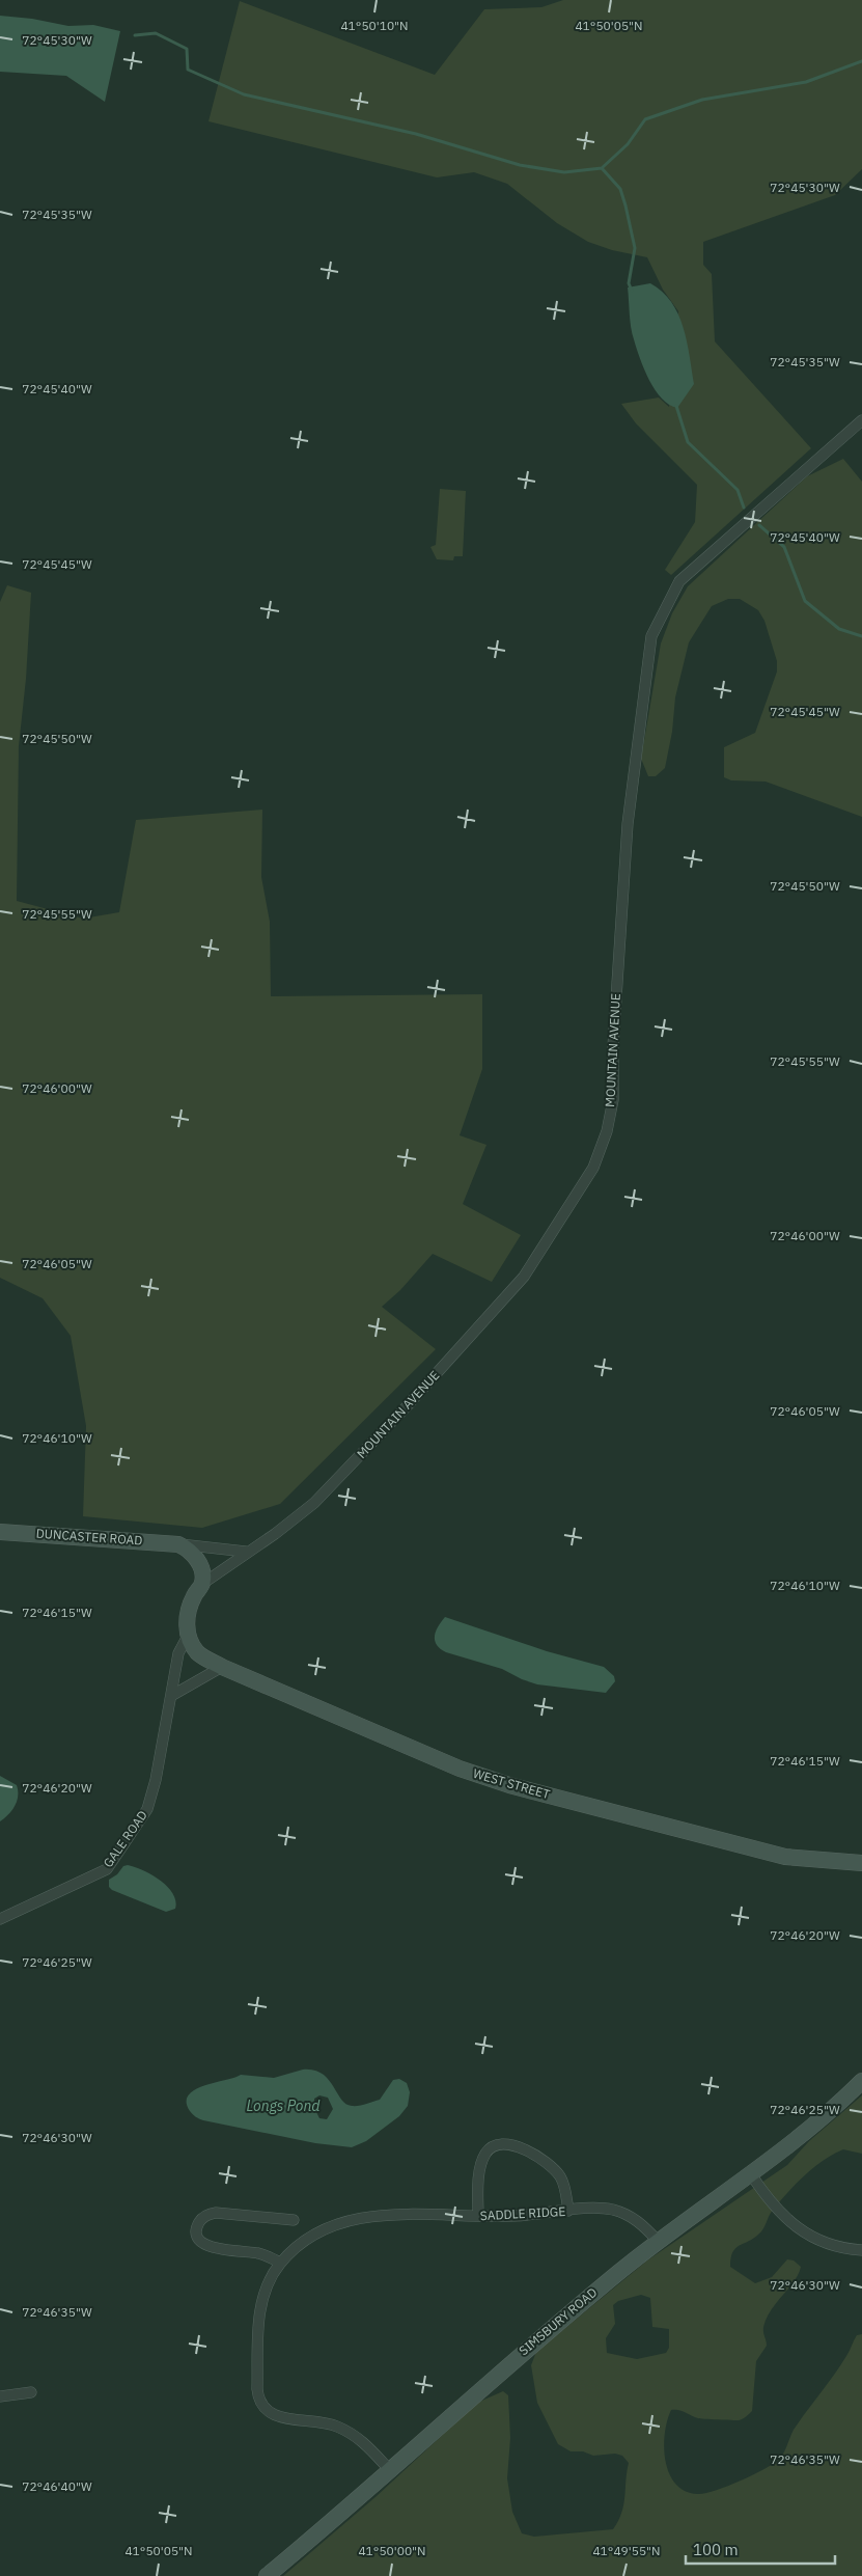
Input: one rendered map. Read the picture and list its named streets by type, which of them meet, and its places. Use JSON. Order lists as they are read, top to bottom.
{
  "streets": {
    "street": [
      "MOUNTAIN AVENUE",
      "DUNCASTER ROAD",
      "WEST STREET",
      "GALE ROAD",
      "SADDLE RIDGE",
      "SIMSBURY ROAD"
    ]
  },
  "crossings": [
    ["MOUNTAIN AVENUE", "DUNCASTER ROAD"],
    ["MOUNTAIN AVENUE", "WEST STREET"],
    ["MOUNTAIN AVENUE", "GALE ROAD"],
    ["WEST STREET", "GALE ROAD"],
    ["SADDLE RIDGE", "SIMSBURY ROAD"]
  ],
  "water": ["Longs Pond"],
  "scale_bar": "100 m",
  "coordinates": [
    "41°50'05\"N",
    "41°50'10\"N",
    "72°45'30\"W",
    "72°45'35\"W",
    "72°45'40\"W",
    "72°45'45\"W",
    "72°45'50\"W",
    "72°45'55\"W",
    "72°46'00\"W",
    "72°46'05\"W",
    "72°46'10\"W",
    "72°46'15\"W",
    "72°46'20\"W",
    "72°46'25\"W",
    "72°46'30\"W",
    "72°46'35\"W",
    "72°46'40\"W",
    "41°50'00\"N",
    "41°49'55\"N"
  ]
}
